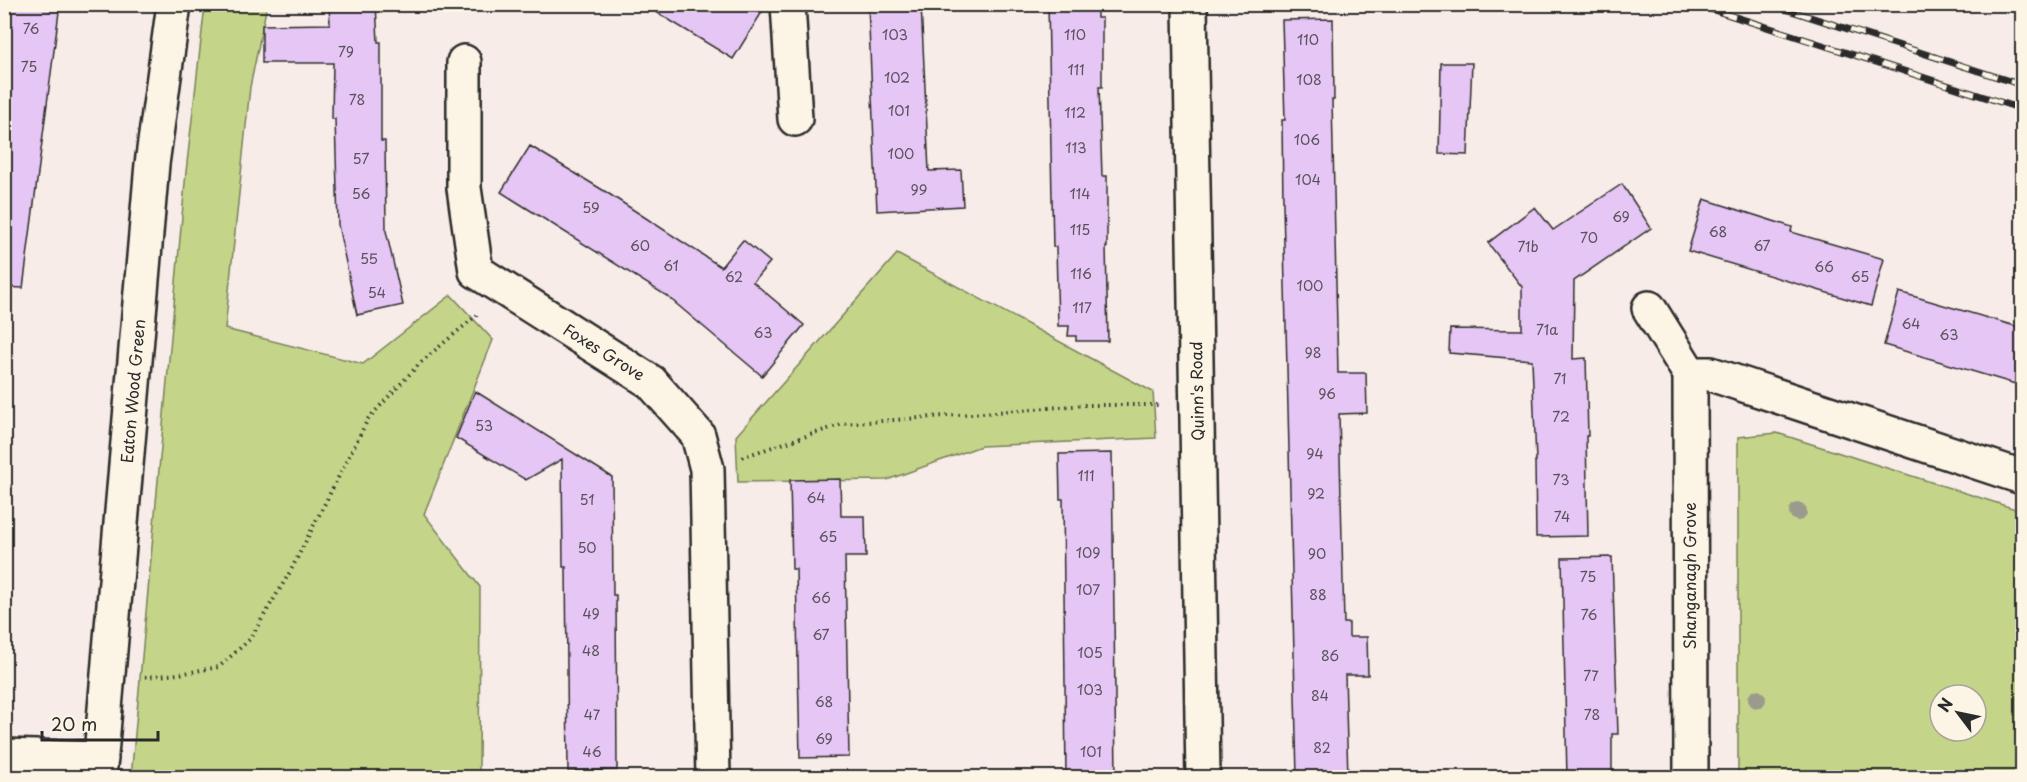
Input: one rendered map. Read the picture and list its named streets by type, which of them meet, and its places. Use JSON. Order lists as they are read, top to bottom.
{
  "streets": {
    "street": [
      "Foxes Grove",
      "Eaton Wood Green",
      "Quinn's Road",
      "Shanganagh Grove"
    ]
  },
  "house_numbers": [
    "76",
    "103",
    "110",
    "110",
    "79",
    "75",
    "111",
    "102",
    "108",
    "78",
    "101",
    "112",
    "106",
    "113",
    "100",
    "57",
    "104",
    "99",
    "56",
    "114",
    "59",
    "69",
    "115",
    "68",
    "70",
    "60",
    "67",
    "71b",
    "55",
    "61",
    "66",
    "116",
    "62",
    "65",
    "100",
    "54",
    "117",
    "64",
    "71a",
    "63",
    "63",
    "98",
    "71",
    "96",
    "72",
    "53",
    "94",
    "111",
    "73",
    "92",
    "64",
    "51",
    "74",
    "65",
    "50",
    "109",
    "90",
    "75",
    "107",
    "88",
    "66",
    "49",
    "76",
    "67",
    "48",
    "105",
    "86",
    "77",
    "103",
    "84",
    "68",
    "47",
    "78",
    "69",
    "82",
    "46",
    "101"
  ],
  "scale_bar": "20 m",
  "north": "top left"
}
